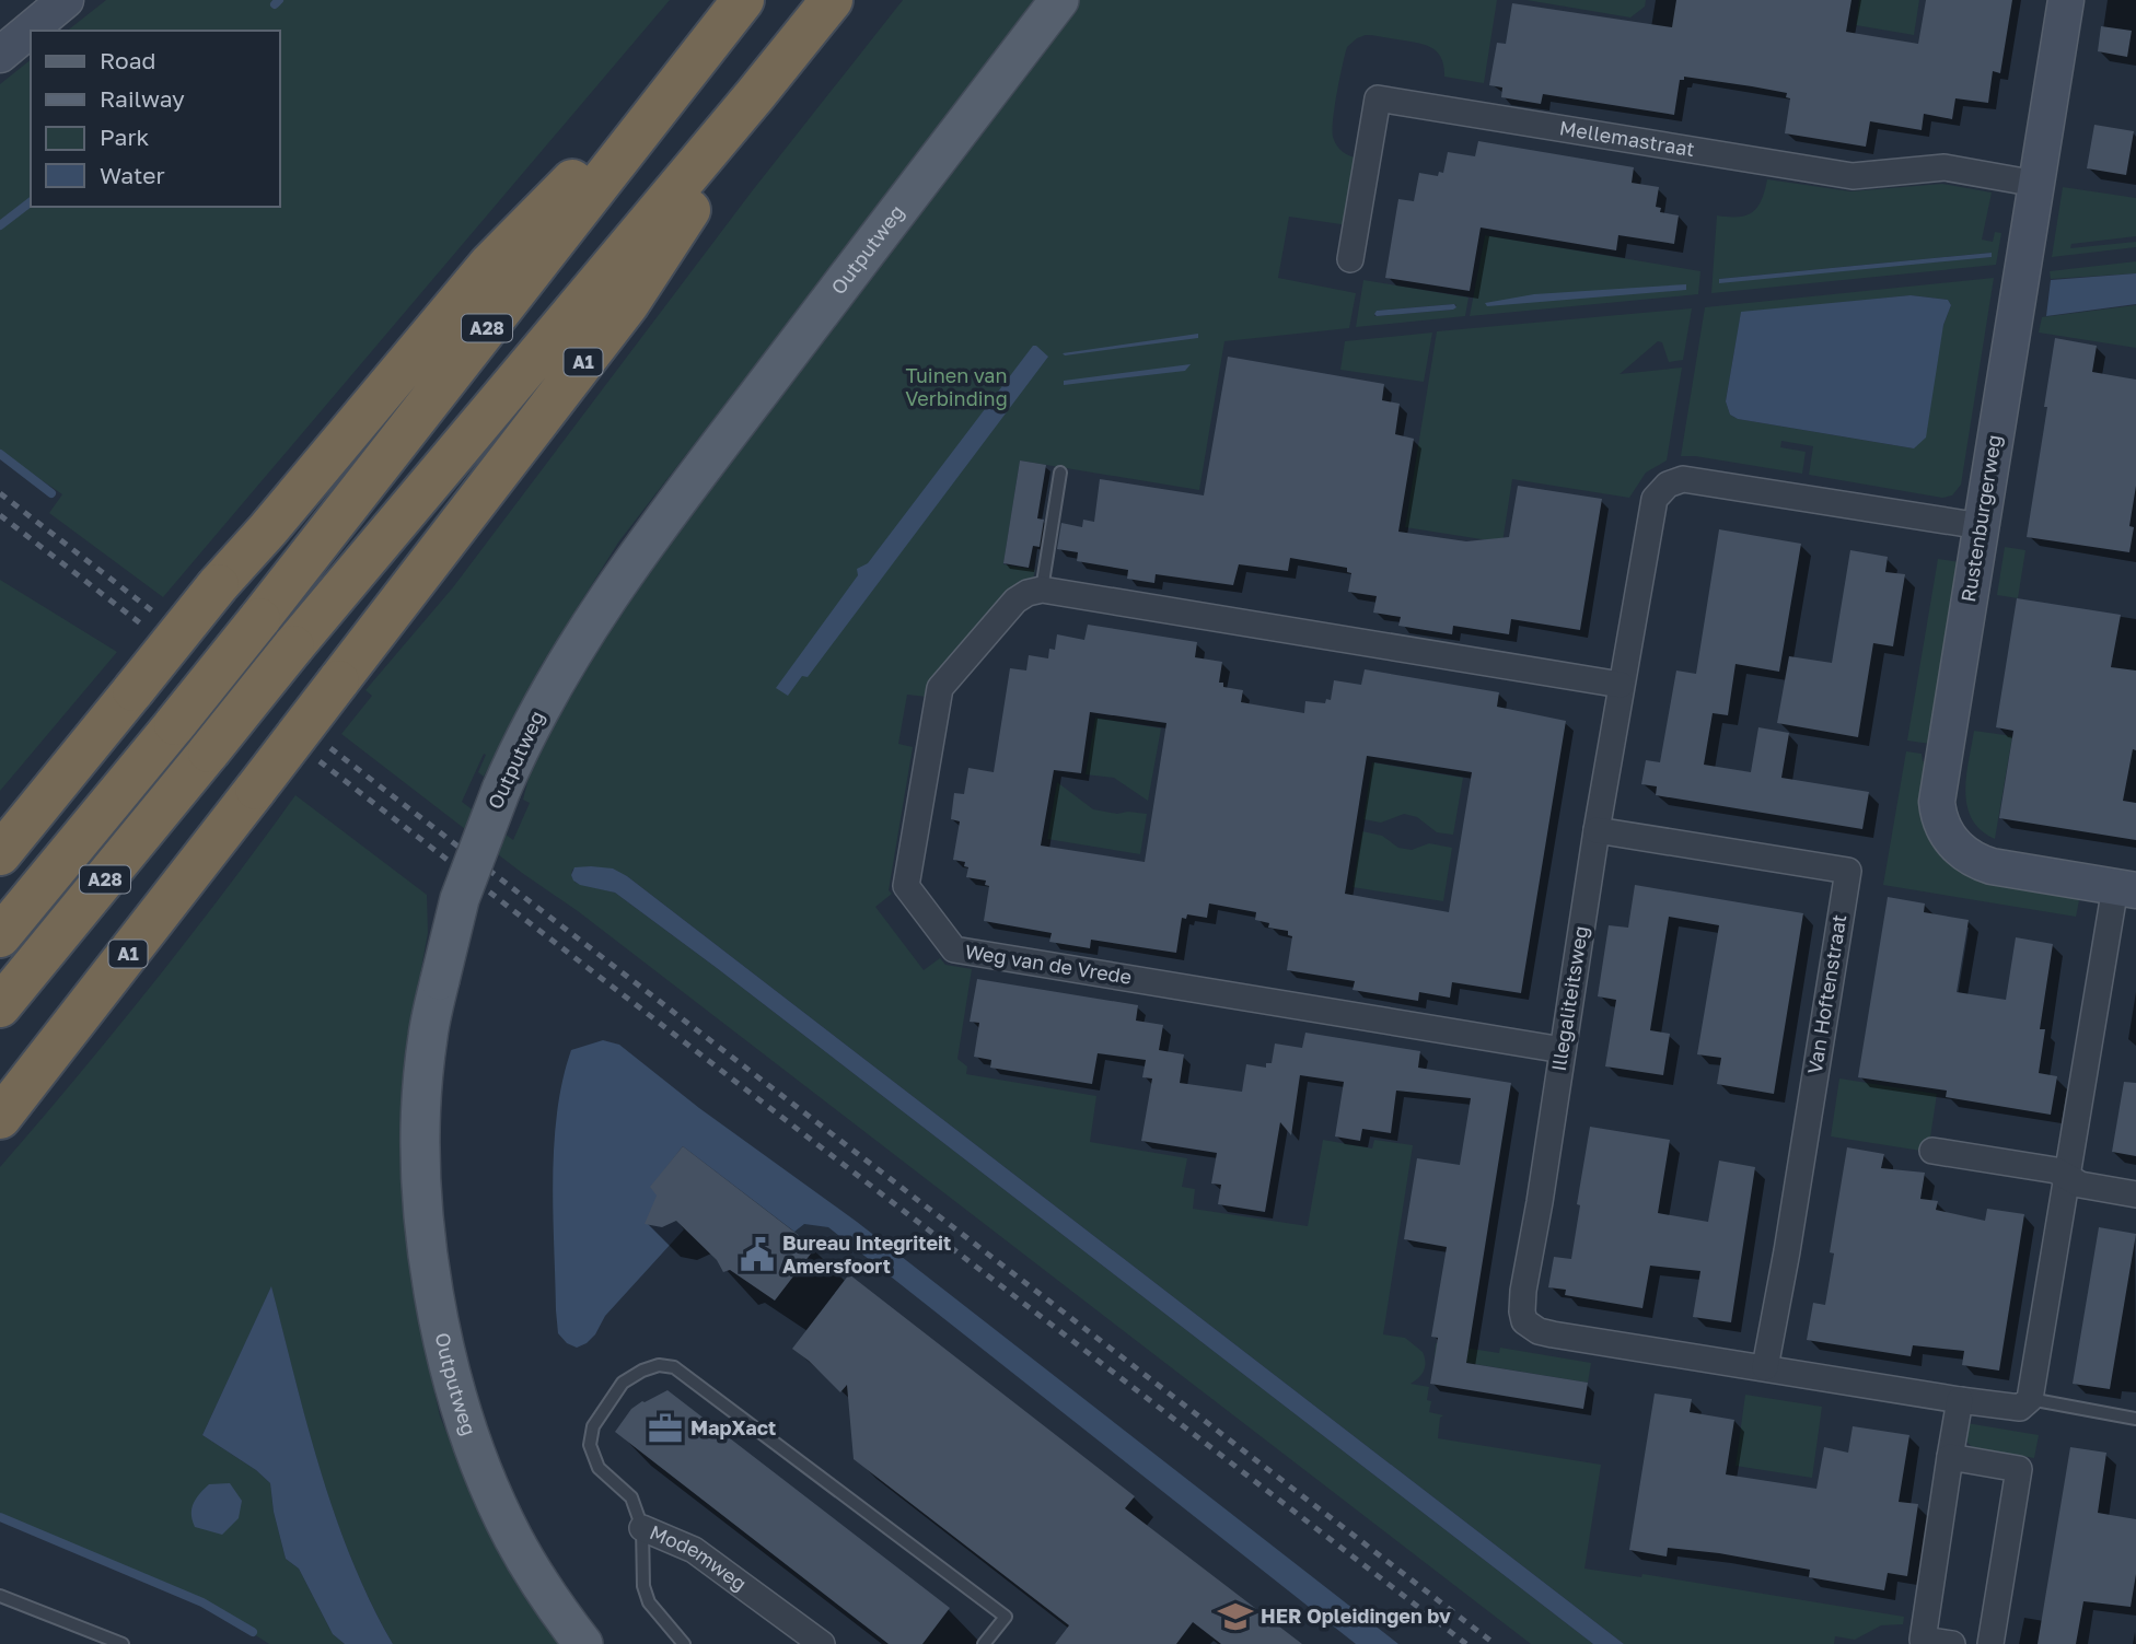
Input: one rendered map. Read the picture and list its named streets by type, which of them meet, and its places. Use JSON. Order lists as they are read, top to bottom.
{
  "streets": {
    "highway": ["A28", "A1"],
    "main road": ["Outputweg"],
    "street": [
      "Mellemastraat",
      "Rustenburgerweg",
      "Weg van de Vrede",
      "Van Hoftenstraat",
      "Illegaliteitsweg",
      "Modemweg"
    ]
  },
  "crossings": [
    ["Mellemastraat", "Rustenburgerweg"],
    ["A28", "A1"],
    ["Rustenburgerweg", "Illegaliteitsweg"],
    ["Weg van de Vrede", "Illegaliteitsweg"],
    ["Van Hoftenstraat", "Illegaliteitsweg"]
  ],
  "parks": ["Tuinen van Verbinding"],
  "places": {
    "public building": ["Bureau Integriteit Amersfoort"],
    "office": ["MapXact"],
    "school or university": ["HER Opleidingen bv"]
  },
  "legend": [
    "Road",
    "Railway",
    "Park",
    "Water"
  ]
}
